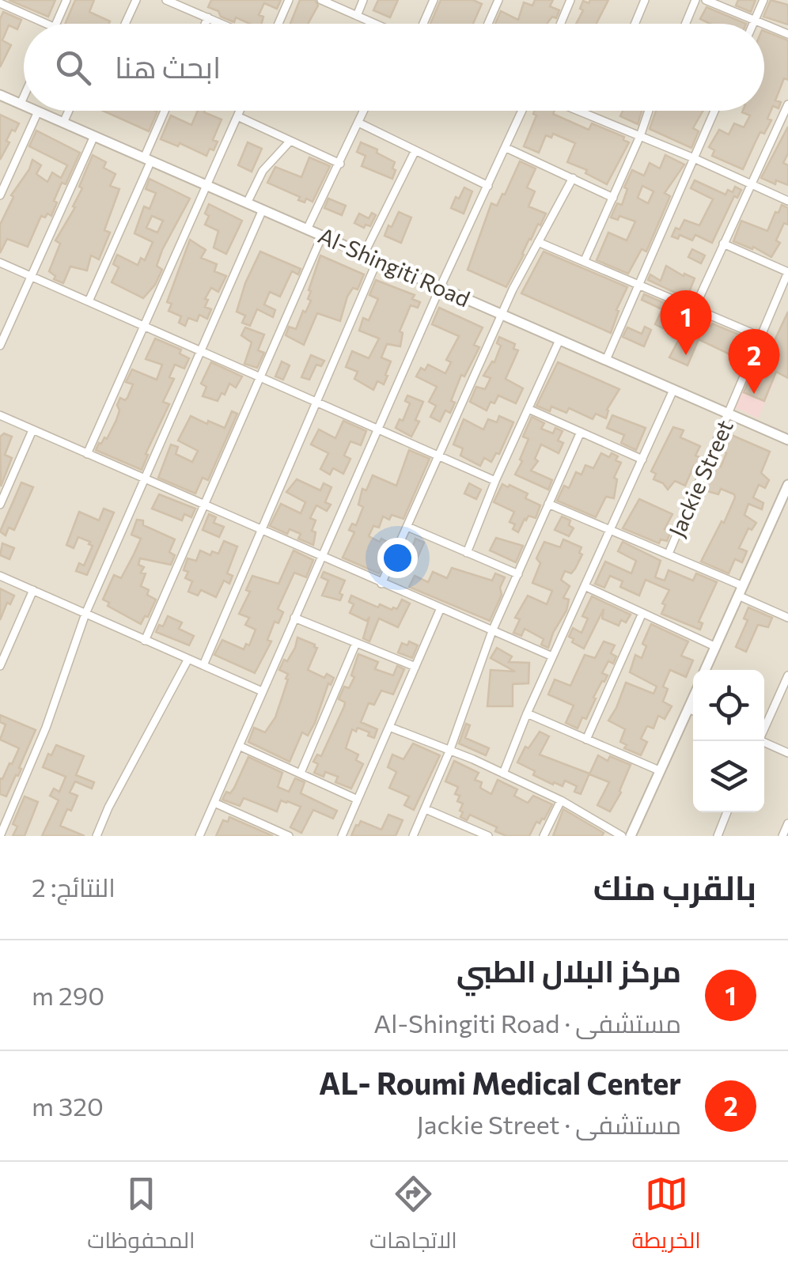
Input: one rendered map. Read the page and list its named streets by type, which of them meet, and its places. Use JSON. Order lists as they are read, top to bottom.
{
  "streets": {
    "street": ["Al-Shingiti Road", "Jackie Street"]
  },
  "crossings": [
    ["Al-Shingiti Road", "Jackie Street"]
  ],
  "page": {
    "search": "ابحث هنا",
    "pins": ["1", "2"],
    "heading": ["بالقرب منك", "النتائج: 2"],
    "list": [
      {
        "mark": "1",
        "name": "مركز البلال الطبي",
        "note": "مستشفى · Al-Shingiti Road",
        "value": "290 m"
      },
      {
        "mark": "2",
        "name": "AL- Roumi Medical Center",
        "note": "مستشفى · Jackie Street",
        "value": "320 m"
      }
    ],
    "nav": ["الخريطة", "الاتجاهات", "المحفوظات"]
  }
}
